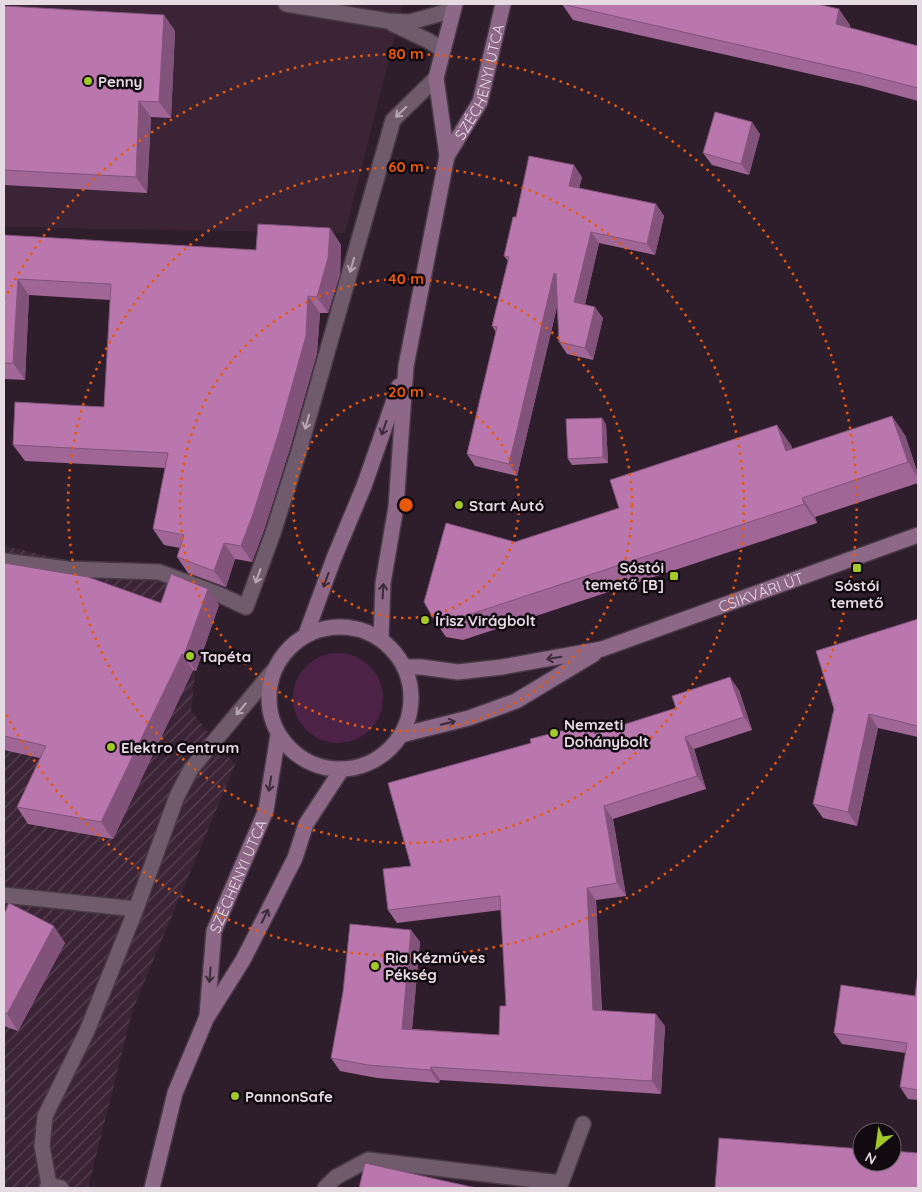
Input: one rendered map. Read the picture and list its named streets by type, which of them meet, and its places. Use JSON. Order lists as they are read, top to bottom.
{
  "streets": {
    "main road": ["SZÉCHENYI UTCA", "CSIKVÁRI ÚT"]
  },
  "crossings": [
    ["SZÉCHENYI UTCA", "CSIKVÁRI ÚT"]
  ],
  "places": {
    "other": [
      "Penny",
      "Start Autó",
      "Írisz Virágbolt",
      "Tapéta",
      "Nemzeti Dohánybolt",
      "Elektro Centrum",
      "Ria Kézműves Pékség",
      "PannonSafe"
    ],
    "transit": ["Sóstói temető", "Sóstói temető [B]"]
  },
  "north": "bottom left",
  "rings": [
    "80 m",
    "60 m",
    "40 m",
    "20 m"
  ]
}
